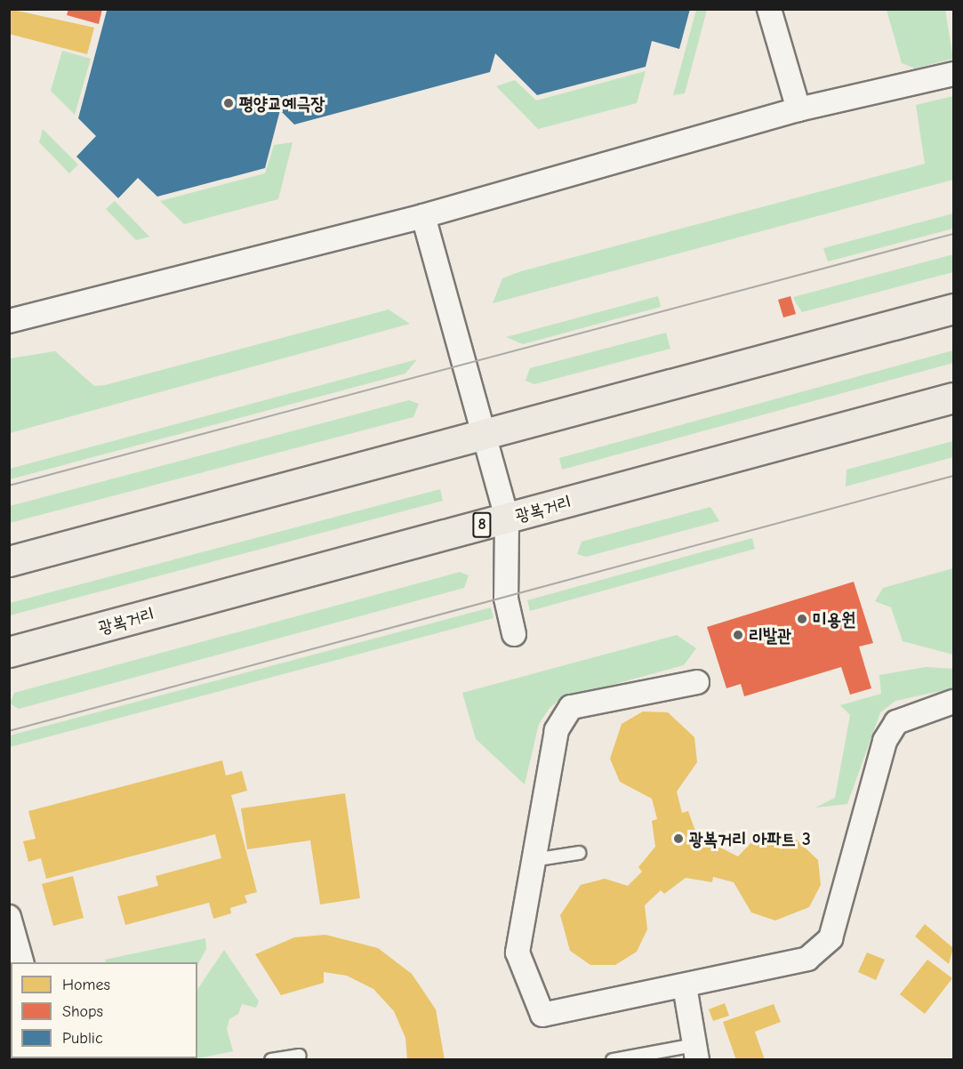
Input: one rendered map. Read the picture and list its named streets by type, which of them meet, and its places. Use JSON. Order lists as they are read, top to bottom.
{
  "streets": {
    "highway": ["광복거리", "8"]
  },
  "places": [
    "평양교예극장",
    "미용원",
    "리발관",
    "광복거리 아파트 3"
  ],
  "legend": ["Homes", "Shops", "Public"]
}
